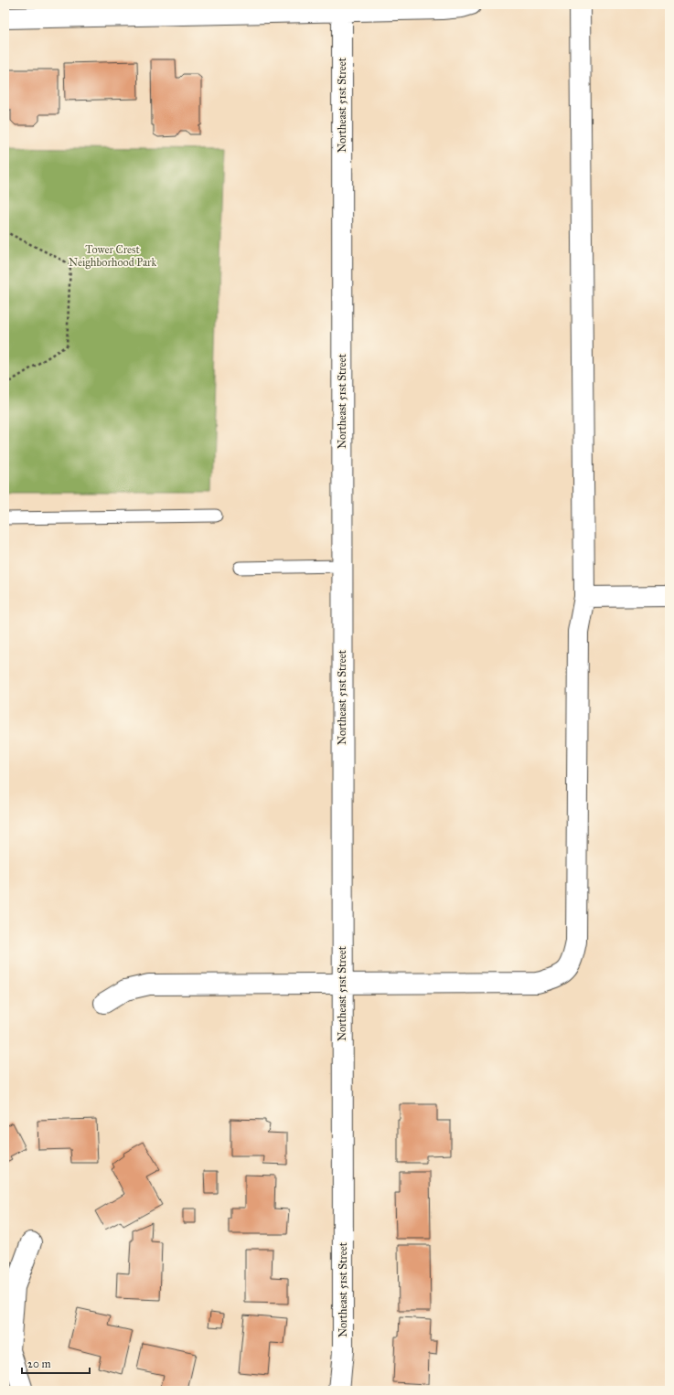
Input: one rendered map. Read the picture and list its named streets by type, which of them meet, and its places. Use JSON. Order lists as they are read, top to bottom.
{
  "streets": {
    "street": ["Northeast 51st Street"]
  },
  "parks": ["Tower Crest Neighborhood Park"],
  "scale_bar": "20 m"
}
